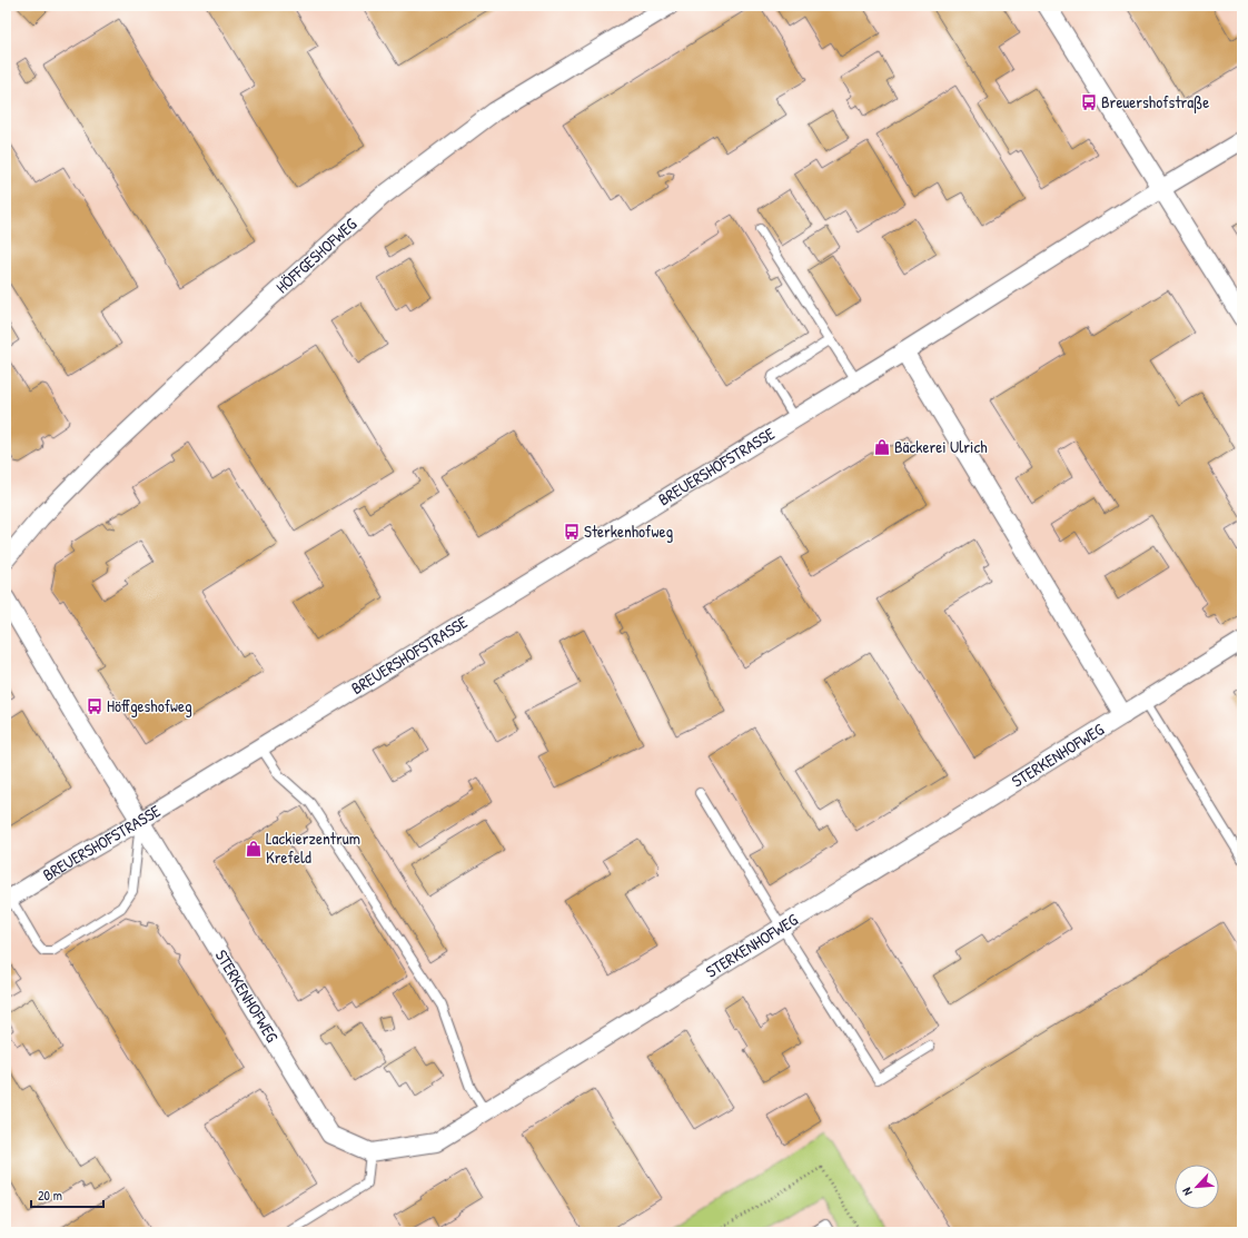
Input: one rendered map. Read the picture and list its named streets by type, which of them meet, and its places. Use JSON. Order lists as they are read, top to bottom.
{
  "streets": {
    "street": ["HÖFFGESHOFWEG", "BREUERSHOFSTRASSE", "STERKENHOFWEG"]
  },
  "crossings": [
    ["BREUERSHOFSTRASSE", "STERKENHOFWEG"]
  ],
  "places": {
    "bus stop": ["Breuershofstraße", "Sterkenhofweg", "Höffgeshofweg"],
    "shop": ["Bäckerei Ulrich", "Lackierzentrum Krefeld"]
  },
  "scale_bar": "20 m",
  "north": "bottom left"
}
